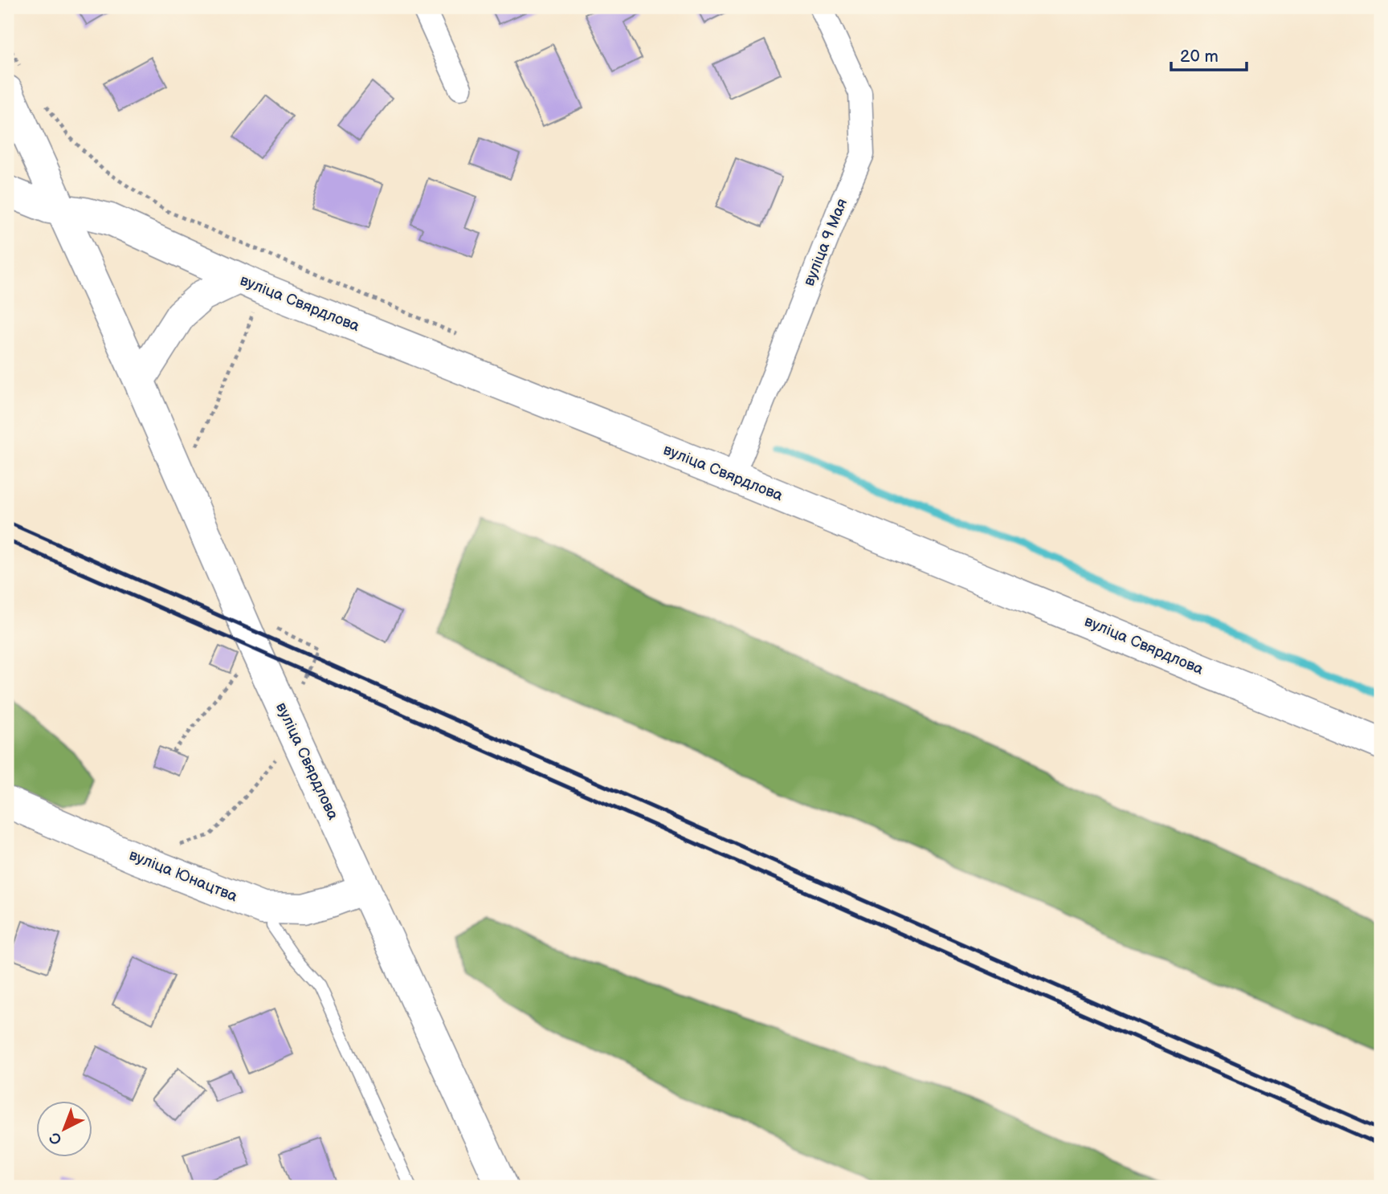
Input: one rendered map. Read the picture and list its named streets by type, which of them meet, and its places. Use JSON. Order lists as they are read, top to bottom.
{
  "streets": {
    "street": ["вуліца 9 Мая", "вуліца Свярдлова", "вуліца Юнацтва"]
  },
  "crossings": [
    ["вуліца 9 Мая", "вуліца Свярдлова"],
    ["вуліца Свярдлова", "вуліца Юнацтва"]
  ],
  "scale_bar": "20 m",
  "north": "bottom left"
}
